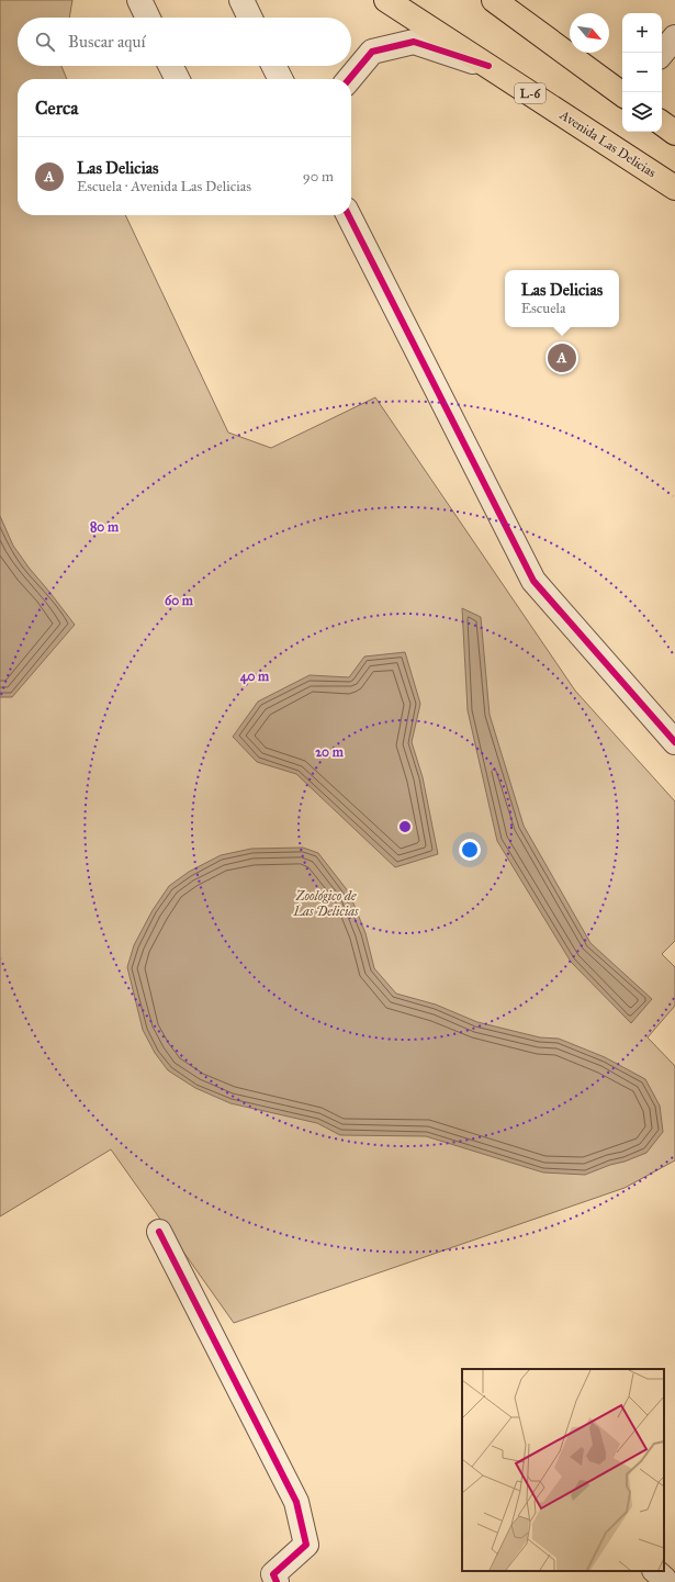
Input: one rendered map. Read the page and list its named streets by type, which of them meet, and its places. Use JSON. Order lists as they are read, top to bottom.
{
  "streets": {
    "main road": ["L-6", "Avenida Las Delicias"]
  },
  "parks": ["Zoológico de Las Delicias"],
  "north": "bottom right",
  "page": {
    "map_buttons": ["+", "−"],
    "search": "Buscar aquí",
    "heading": "Cerca",
    "list": [
      {
        "mark": "A",
        "name": "Las Delicias",
        "note": "Escuela · Avenida Las Delicias",
        "value": "90 m"
      }
    ],
    "popup": ["Las Delicias", "Escuela"],
    "pins": "A"
  },
  "rings": [
    "80 m",
    "60 m",
    "40 m",
    "20 m"
  ]
}
